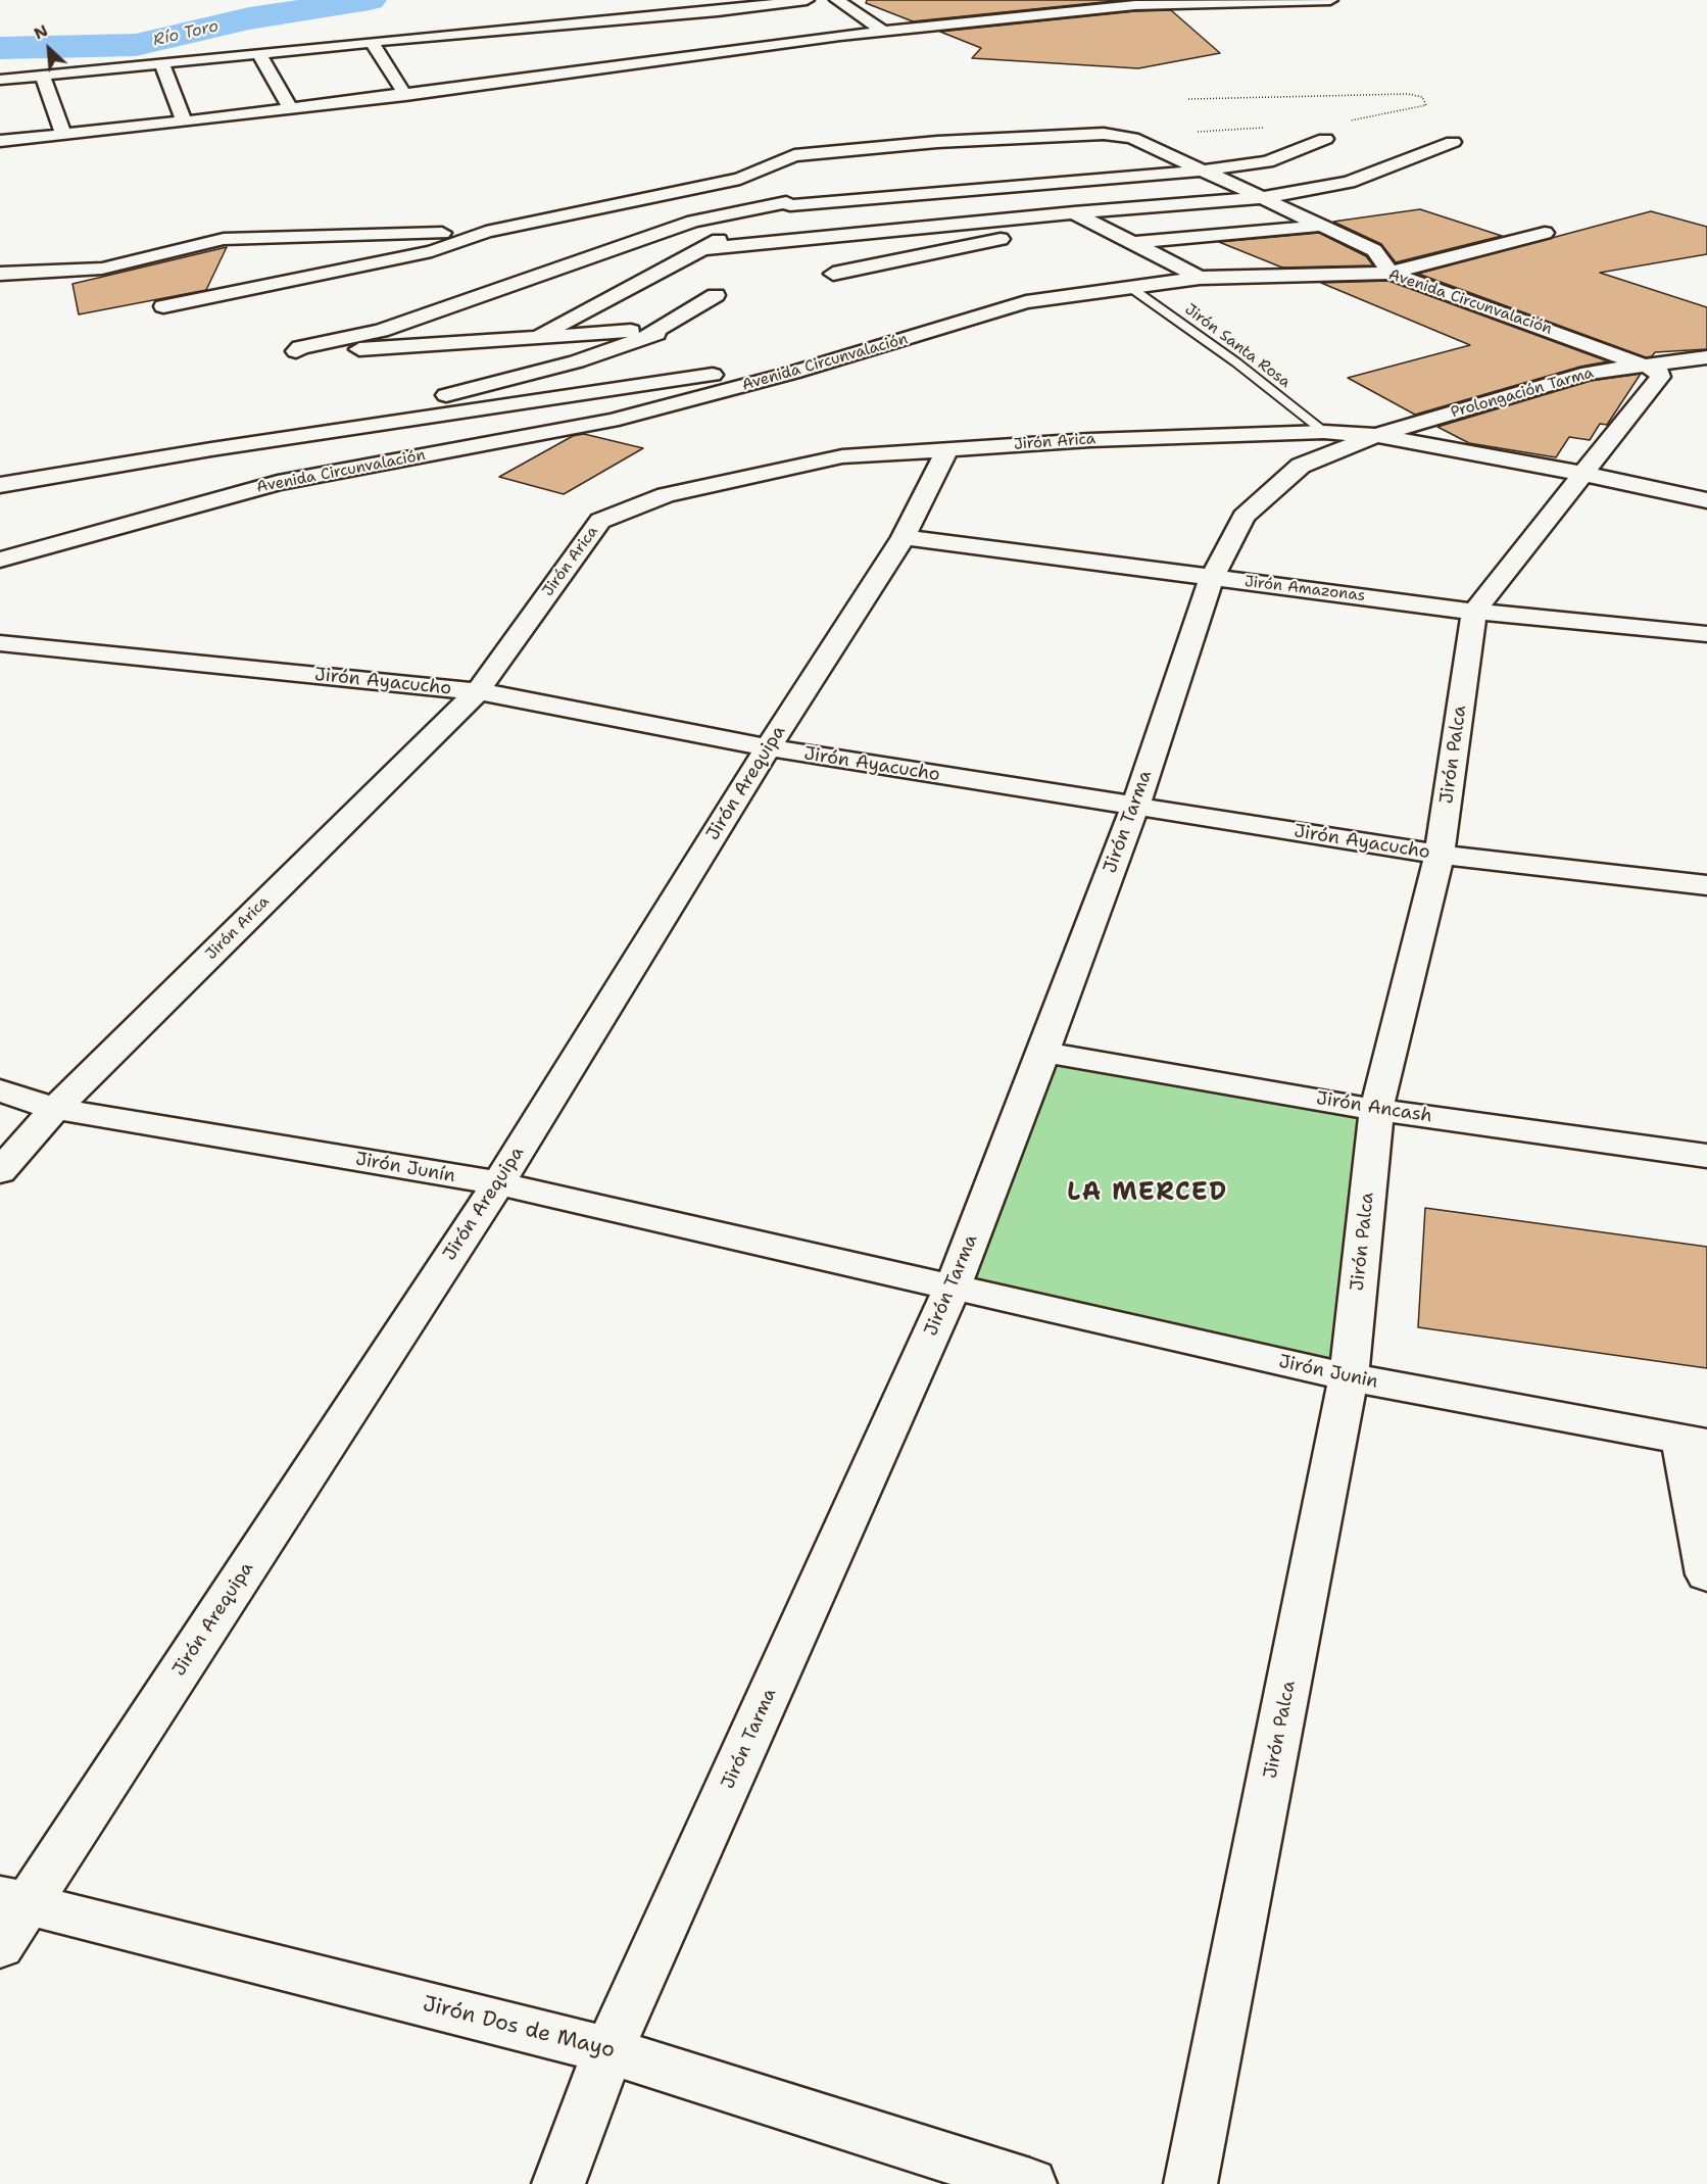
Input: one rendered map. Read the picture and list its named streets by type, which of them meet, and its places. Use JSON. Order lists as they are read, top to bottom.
{
  "streets": {
    "street": [
      "Avenida Circunvalación",
      "Prolongación Tarma",
      "Jirón Arica",
      "Jirón Amazonas",
      "Jirón Ayacucho",
      "Jirón Palca",
      "Jirón Arequipa",
      "Jirón Tarma",
      "Jirón Ancash",
      "Jirón Junín",
      "Jirón Junin",
      "Jirón Dos de Mayo"
    ],
    "lane": ["Jirón Santa Rosa"]
  },
  "crossings": [
    ["Avenida Circunvalación", "Jirón Santa Rosa"],
    ["Avenida Circunvalación", "Prolongación Tarma"],
    ["Jirón Santa Rosa", "Jirón Arica"],
    ["Prolongación Tarma", "Jirón Arica"],
    ["Prolongación Tarma", "Jirón Tarma"],
    ["Jirón Arica", "Jirón Ayacucho"],
    ["Jirón Arica", "Jirón Arequipa"],
    ["Jirón Arica", "Jirón Tarma"],
    ["Jirón Arica", "Jirón Junín"],
    ["Jirón Amazonas", "Jirón Palca"],
    ["Jirón Amazonas", "Jirón Arequipa"],
    ["Jirón Amazonas", "Jirón Tarma"],
    ["Jirón Ayacucho", "Jirón Palca"],
    ["Jirón Ayacucho", "Jirón Arequipa"],
    ["Jirón Ayacucho", "Jirón Tarma"],
    ["Jirón Palca", "Jirón Ancash"],
    ["Jirón Palca", "Jirón Junin"],
    ["Jirón Arequipa", "Jirón Junín"],
    ["Jirón Arequipa", "Jirón Dos de Mayo"],
    ["Jirón Tarma", "Jirón Ancash"],
    ["Jirón Tarma", "Jirón Junín"],
    ["Jirón Tarma", "Jirón Junin"],
    ["Jirón Tarma", "Jirón Dos de Mayo"],
    ["Jirón Junín", "Jirón Junin"]
  ],
  "districts": ["LA MERCED"],
  "water": ["Río Toro"],
  "north": "top left"
}
